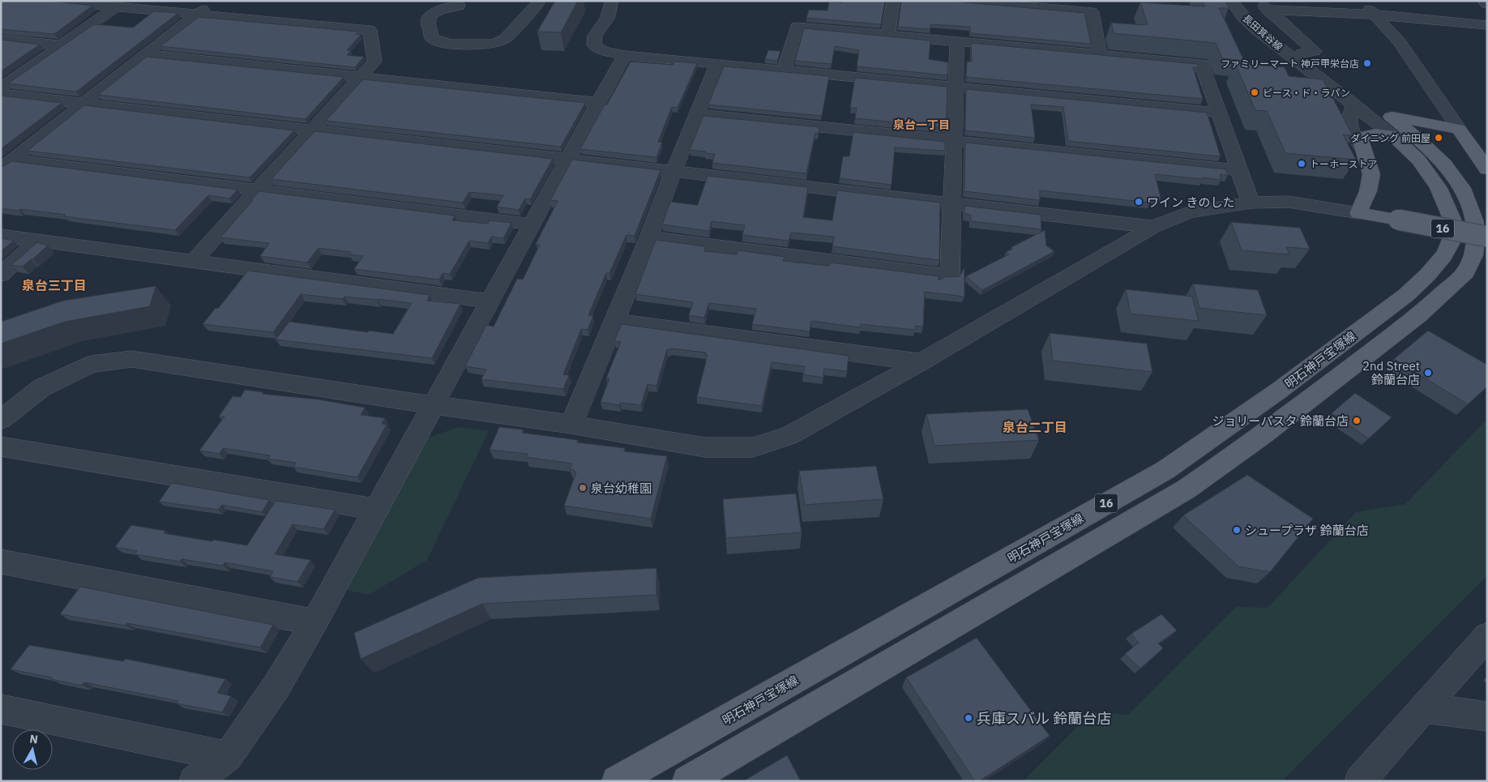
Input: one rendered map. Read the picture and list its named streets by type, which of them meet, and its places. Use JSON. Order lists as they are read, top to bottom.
{
  "streets": {
    "main road": ["16", "明石神戸宝塚線"],
    "street": ["長田箕谷線"]
  },
  "crossings": [
    ["長田箕谷線", "明石神戸宝塚線"]
  ],
  "districts": ["泉台一丁目", "泉台三丁目", "泉台二丁目"],
  "places": [
    "ファミリーマート 神戸甲栄台店",
    "ピース・ド・ラパン",
    "ダイニング 前田屋",
    "トーホーストア",
    "ワイン きのした",
    "2nd Street 鈴蘭台店",
    "ジョリーパスタ 鈴蘭台店",
    "泉台幼稚園",
    "シュープラザ 鈴蘭台店",
    "兵庫スバル 鈴蘭台店"
  ],
  "north": "top"
}
